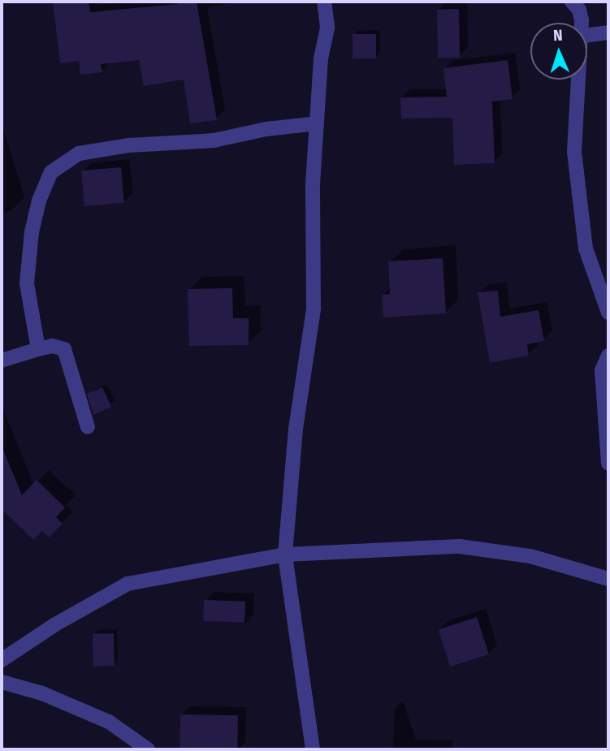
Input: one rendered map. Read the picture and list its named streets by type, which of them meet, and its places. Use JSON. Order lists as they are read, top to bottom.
{
  "north": "top"
}
